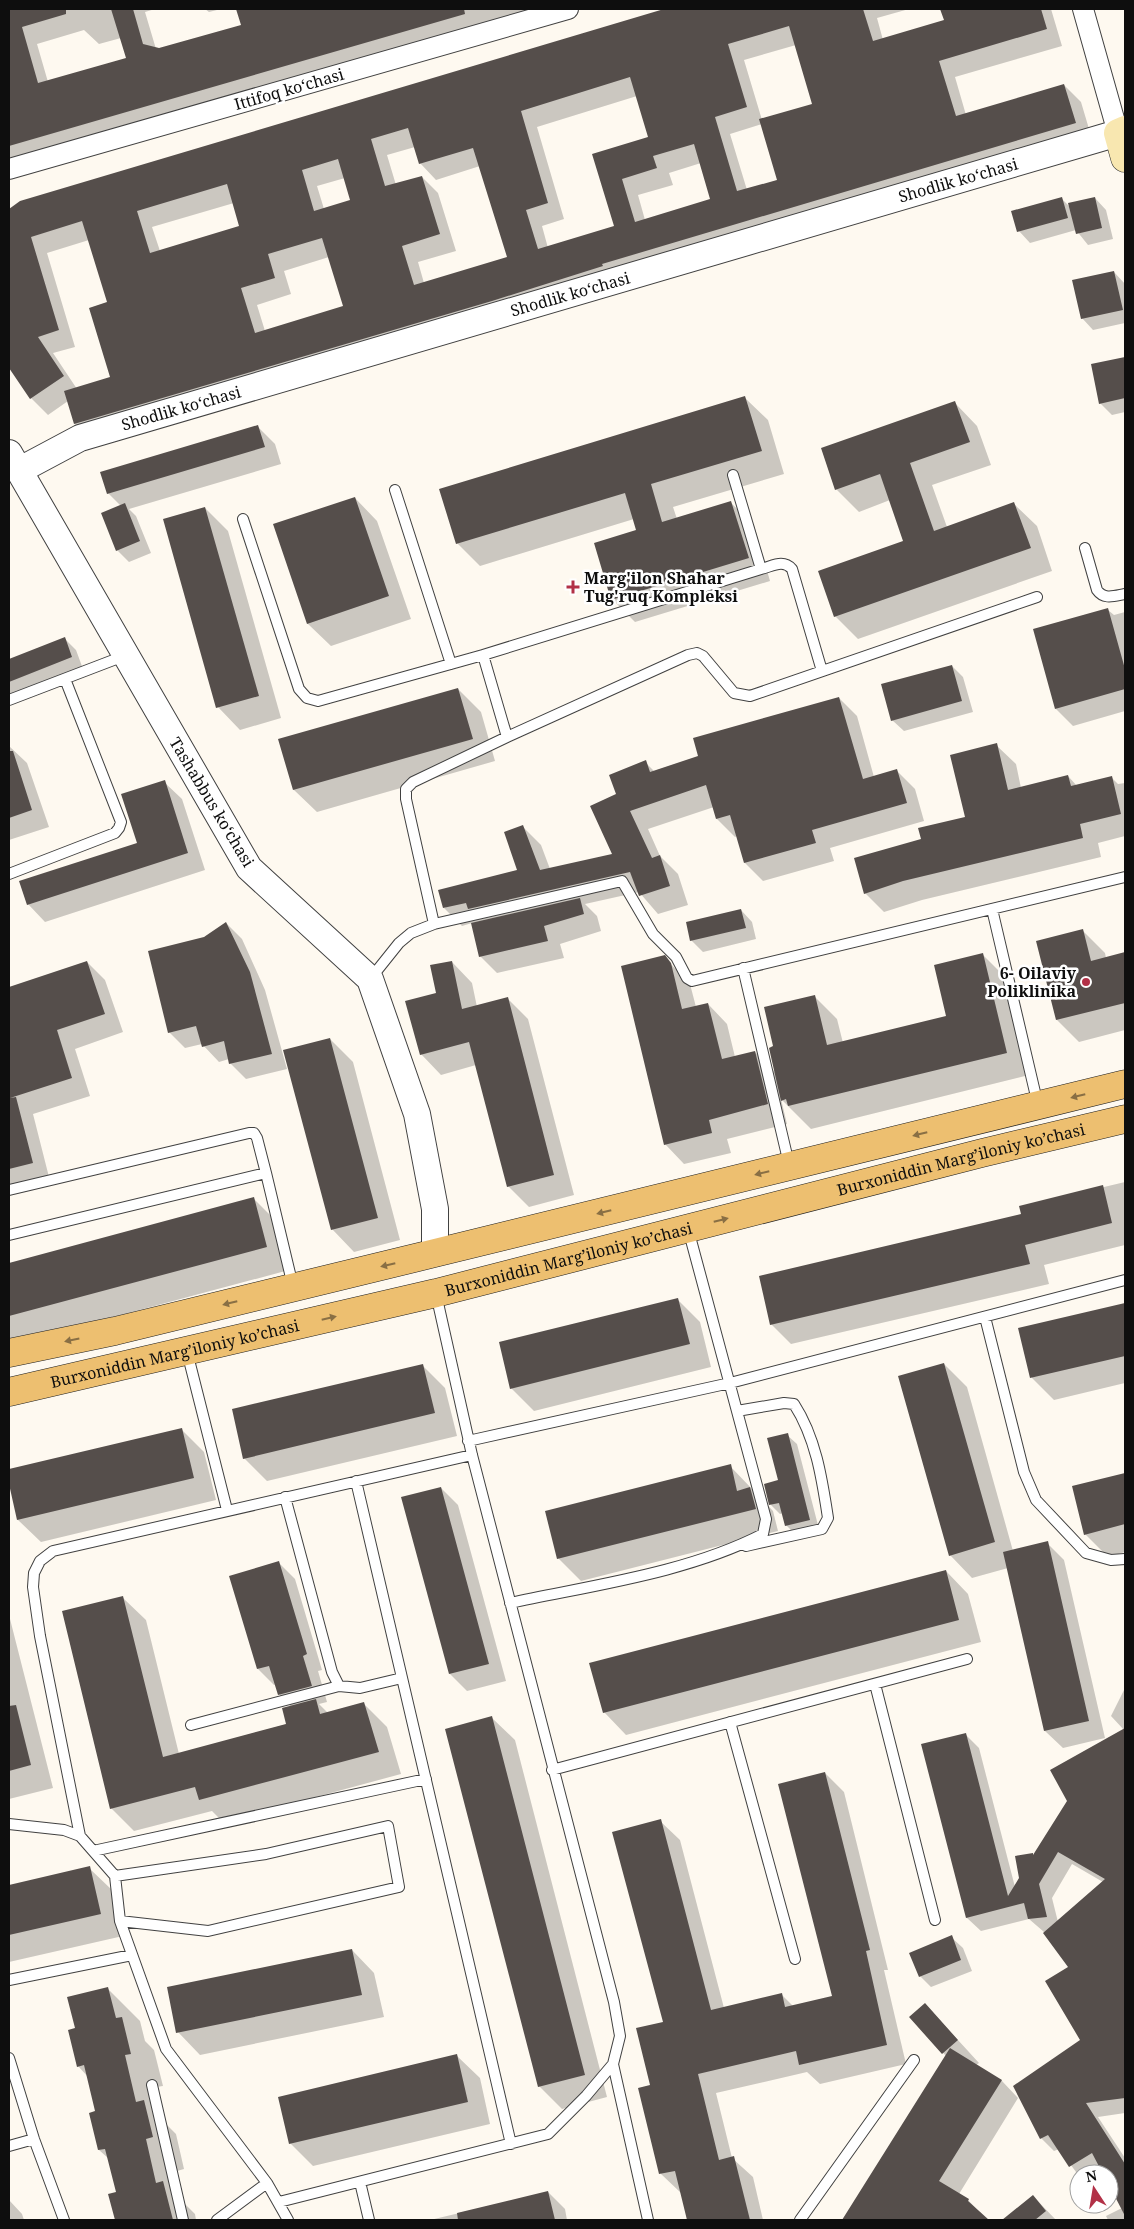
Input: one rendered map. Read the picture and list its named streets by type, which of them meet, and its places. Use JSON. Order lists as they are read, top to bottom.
{
  "streets": {
    "main road": ["Burxoniddin Marg’iloniy ko’chasi"],
    "street": ["Ittifoq koʻchasi", "Shodlik koʻchasi", "Tashabbus koʻchasi"]
  },
  "crossings": [
    ["Shodlik koʻchasi", "Tashabbus koʻchasi"]
  ],
  "places": {
    "health": ["Marg'ilon Shahar Tug'ruq Kompleksi"],
    "other": ["6- Oilaviy Poliklinika"]
  },
  "north": "top"
}
